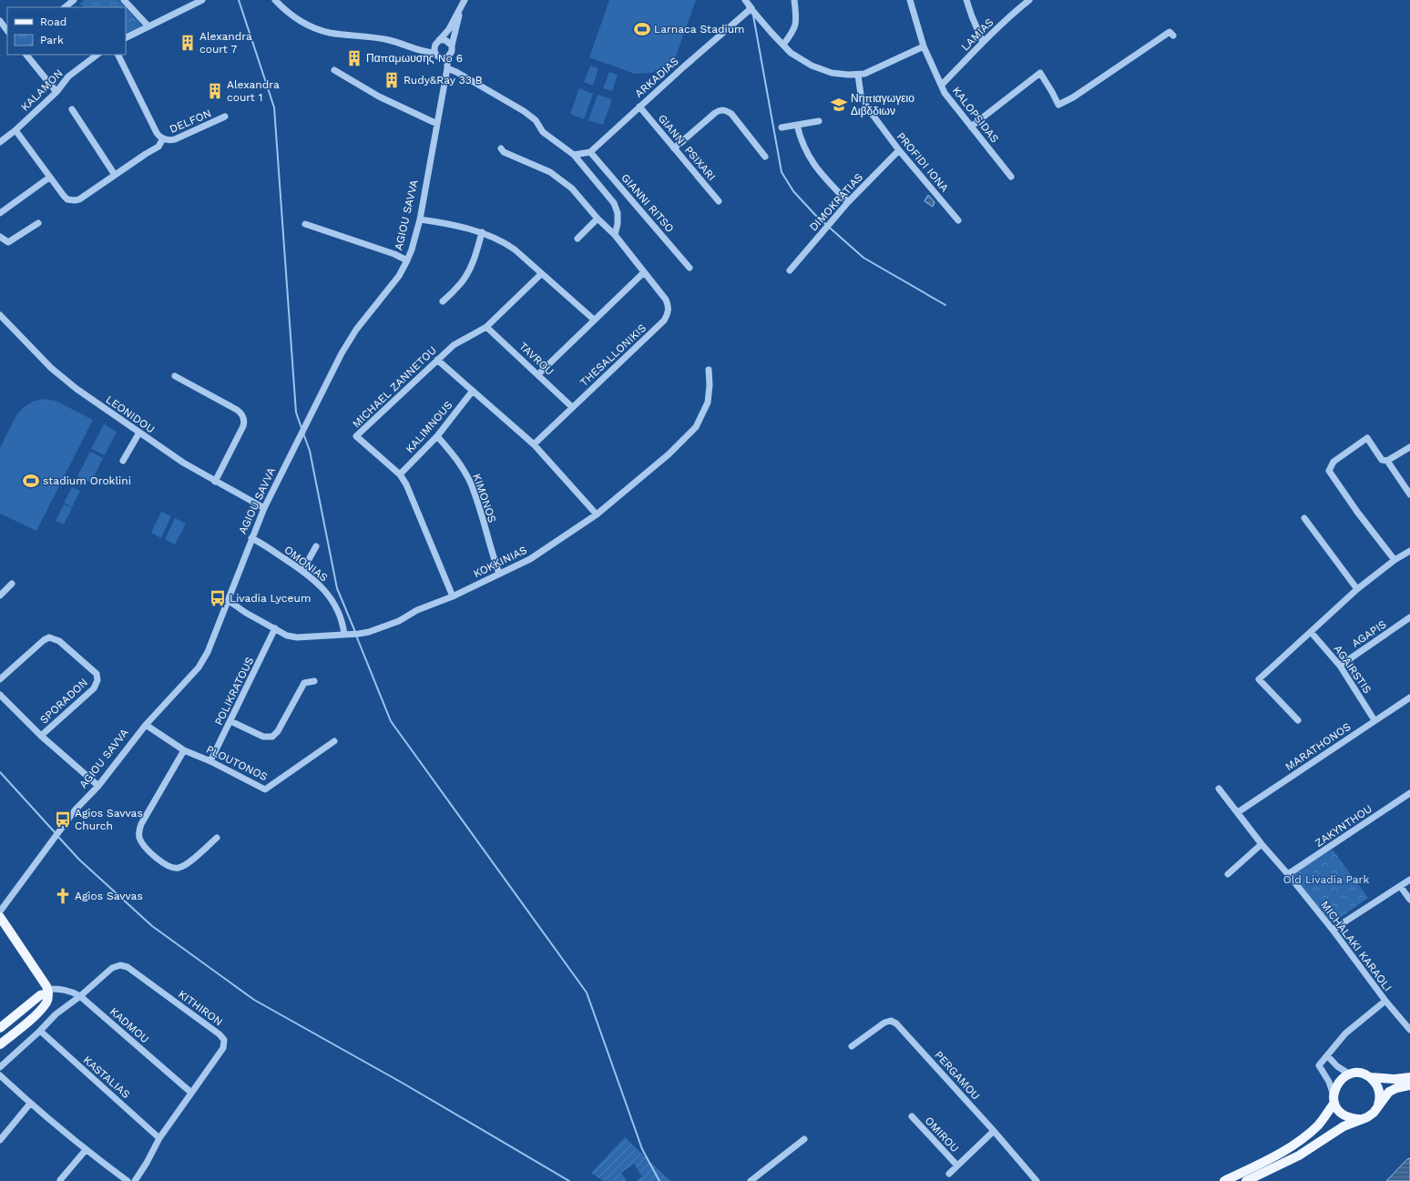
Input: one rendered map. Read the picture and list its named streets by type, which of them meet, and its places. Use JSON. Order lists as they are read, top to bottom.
{
  "streets": {
    "street": [
      "LAMIAS",
      "ARKADIAS",
      "KALAMON",
      "KALOPSIDAS",
      "DELFON",
      "GIANNI PSIXARI",
      "PROFIDI IONA",
      "DIMOKRATIAS",
      "GIANNI RITSO",
      "AGIOU SAVVA",
      "THESALLONIKIS",
      "TAVROU",
      "MICHAEL ZANNETOU",
      "LEONIDOU",
      "KALIMNOUS",
      "KIMONOS",
      "KOKKINIAS",
      "OMONIAS",
      "AGAPIS",
      "AGAIRSTIS",
      "POLIKRATOUS",
      "SPORADON",
      "MARATHONOS",
      "PLOUTONOS",
      "ZAKYNTHOU",
      "MICHALAKI KARAOLI",
      "KITHIRON",
      "KADMOU",
      "PERGAMOU",
      "KASTALIAS",
      "OMIROU"
    ]
  },
  "crossings": [
    ["LAMIAS", "KALOPSIDAS"],
    ["ARKADIAS", "GIANNI PSIXARI"],
    ["ARKADIAS", "GIANNI RITSO"],
    ["PROFIDI IONA", "DIMOKRATIAS"],
    ["AGIOU SAVVA", "LEONIDOU"],
    ["AGIOU SAVVA", "KOKKINIAS"],
    ["AGIOU SAVVA", "OMONIAS"],
    ["AGIOU SAVVA", "PLOUTONOS"],
    ["THESALLONIKIS", "TAVROU"],
    ["TAVROU", "MICHAEL ZANNETOU"],
    ["MICHAEL ZANNETOU", "KALIMNOUS"],
    ["MICHAEL ZANNETOU", "KOKKINIAS"],
    ["KALIMNOUS", "KIMONOS"],
    ["KIMONOS", "KOKKINIAS"],
    ["KOKKINIAS", "OMONIAS"],
    ["KOKKINIAS", "POLIKRATOUS"],
    ["AGAPIS", "AGAIRSTIS"],
    ["AGAIRSTIS", "MARATHONOS"],
    ["POLIKRATOUS", "PLOUTONOS"],
    ["MARATHONOS", "MICHALAKI KARAOLI"],
    ["ZAKYNTHOU", "MICHALAKI KARAOLI"],
    ["KITHIRON", "KADMOU"],
    ["KITHIRON", "KASTALIAS"],
    ["PERGAMOU", "OMIROU"]
  ],
  "parks": ["Old Livadia Park"],
  "places": {
    "sports": ["Larnaca Stadium", "stadium Oroklini"],
    "building": [
      "Alexandra court 7",
      "Παπαμωυσης No 6",
      "Rudy&Ray 33 B",
      "Alexandra court 1"
    ],
    "school or university": ["Νηπιαγωγειο Διβδδιων"],
    "bus stop": ["Livadia Lyceum", "Agios Savvas Church"],
    "church": ["Agios Savvas"]
  },
  "legend": ["Road", "Park"]
}
